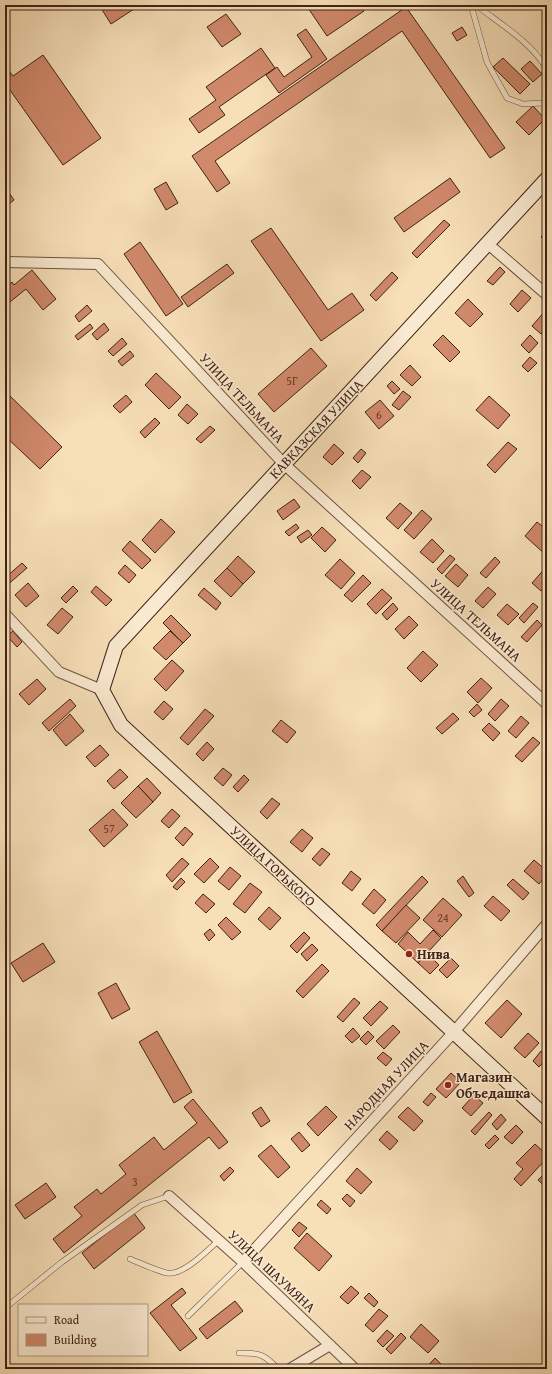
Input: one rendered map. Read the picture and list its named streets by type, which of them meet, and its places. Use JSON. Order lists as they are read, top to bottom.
{
  "streets": {
    "main road": ["КАВКАЗСКАЯ УЛИЦА", "УЛИЦА ГОРЬКОГО"],
    "street": ["УЛИЦА ТЕЛЬМАНА", "НАРОДНАЯ УЛИЦА", "УЛИЦА ШАУМЯНА"]
  },
  "crossings": [
    ["УЛИЦА ТЕЛЬМАНА", "КАВКАЗСКАЯ УЛИЦА"],
    ["КАВКАЗСКАЯ УЛИЦА", "УЛИЦА ГОРЬКОГО"],
    ["УЛИЦА ГОРЬКОГО", "НАРОДНАЯ УЛИЦА"],
    ["НАРОДНАЯ УЛИЦА", "УЛИЦА ШАУМЯНА"]
  ],
  "places": ["Нива", "Магазин Объедашка"],
  "house_numbers": [
    "5Г",
    "6",
    "57",
    "24",
    "3"
  ],
  "legend": ["Road", "Building"]
}
